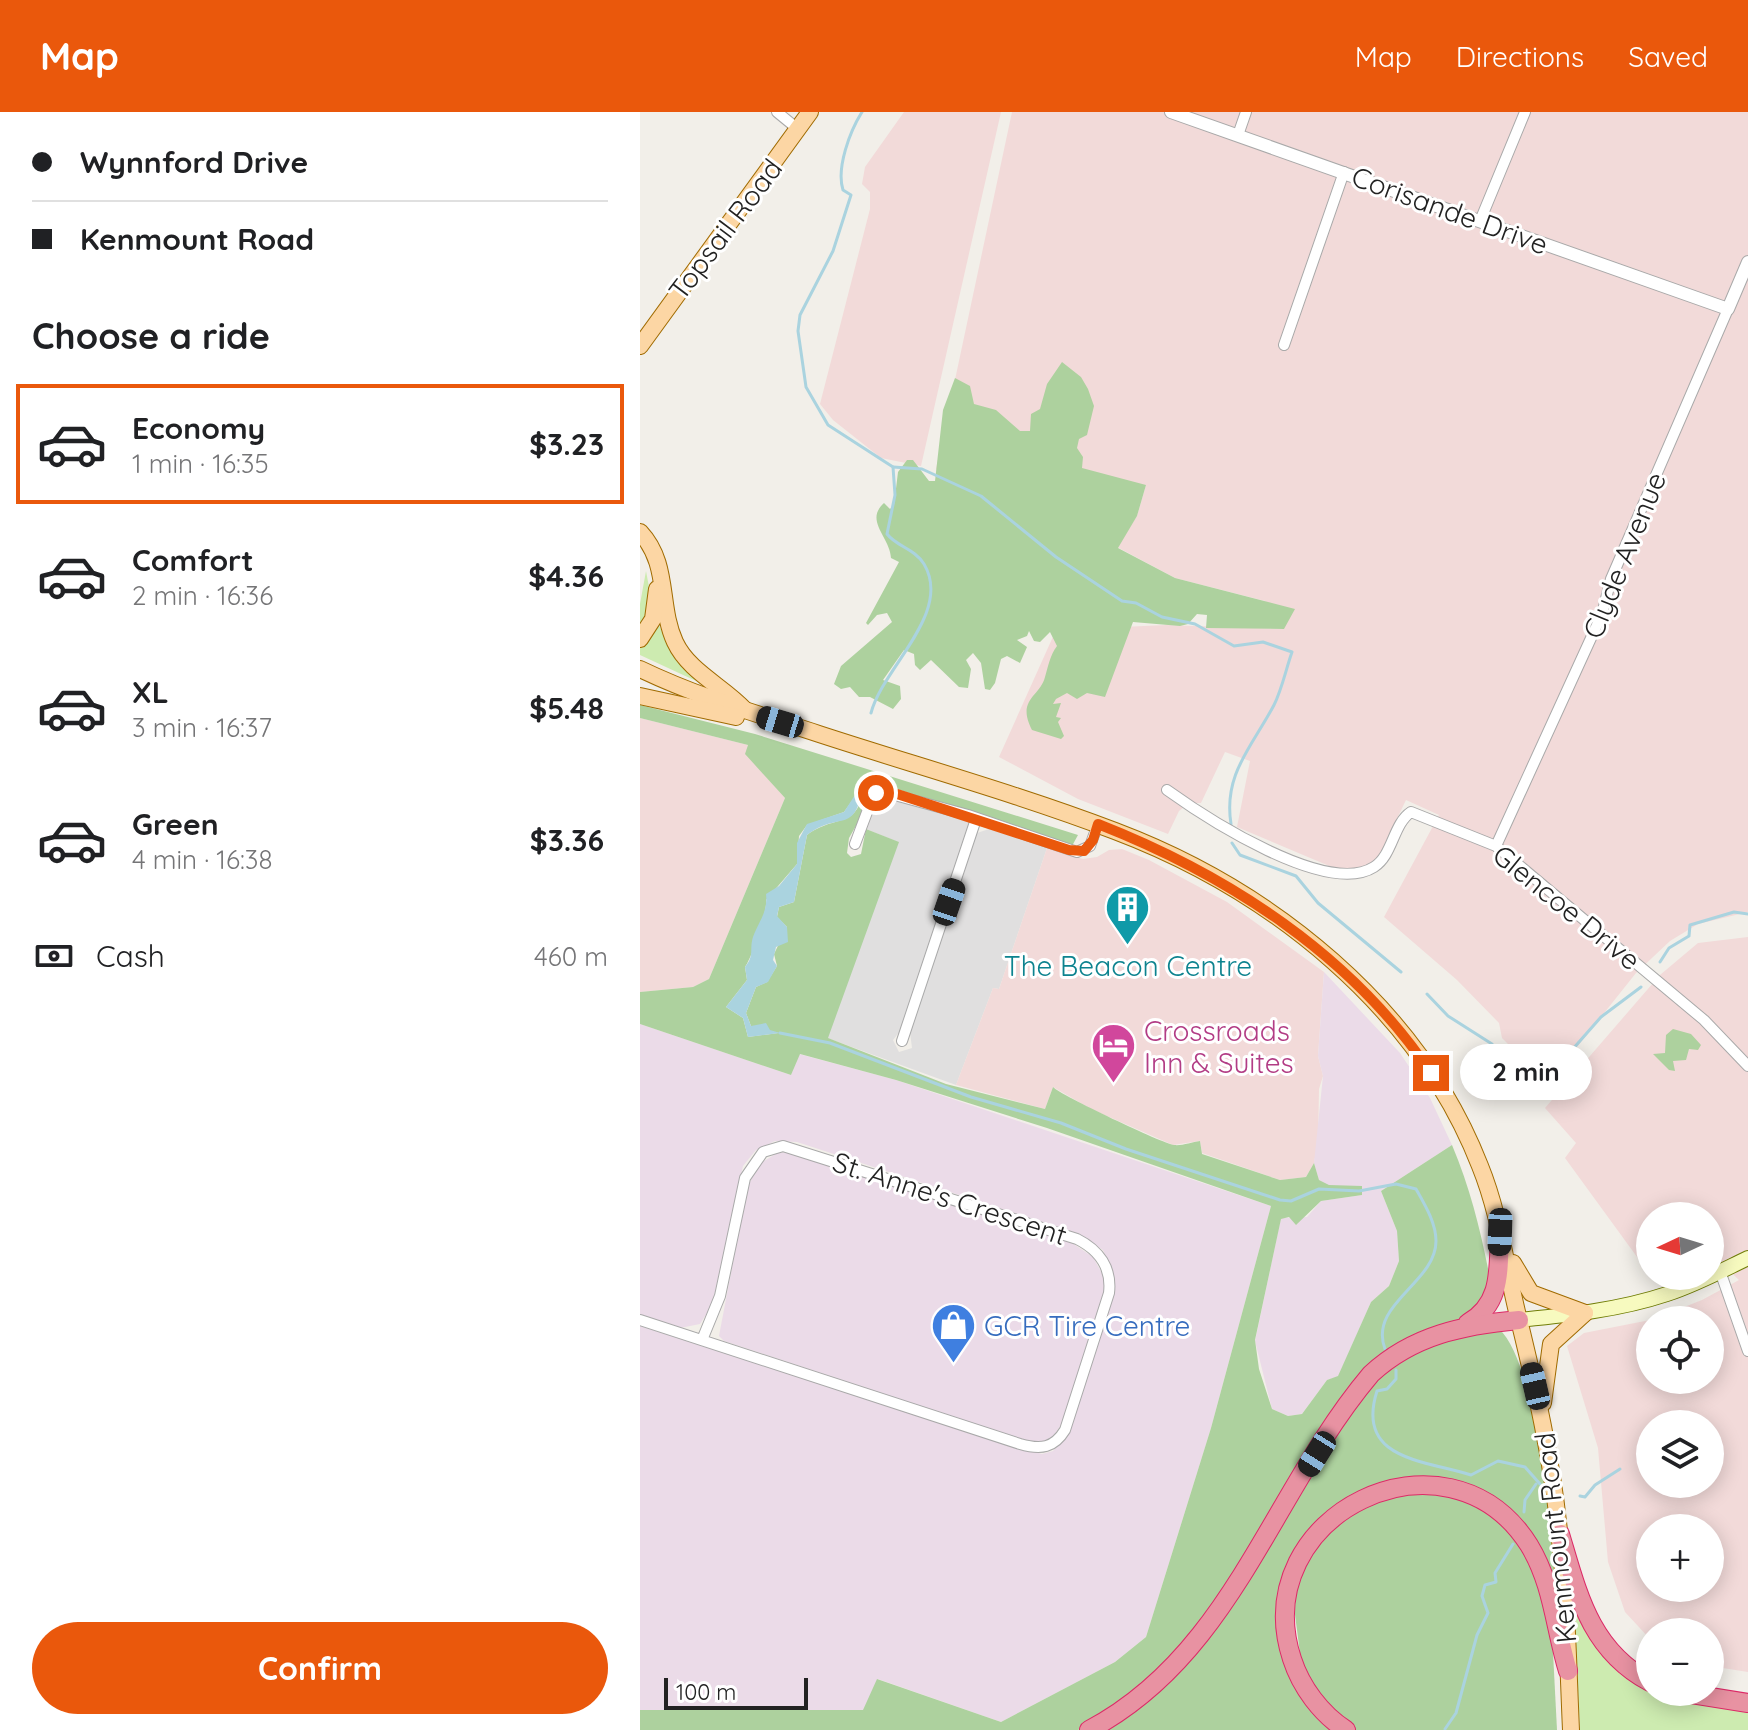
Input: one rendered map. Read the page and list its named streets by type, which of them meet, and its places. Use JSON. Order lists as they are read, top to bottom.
{
  "streets": {
    "main road": ["Topsail Road", "Kenmount Road"],
    "street": [
      "Corisande Drive",
      "Clyde Avenue",
      "Glencoe Drive",
      "St. Anne's Crescent"
    ]
  },
  "crossings": [
    ["Corisande Drive", "Clyde Avenue"],
    ["Clyde Avenue", "Glencoe Drive"]
  ],
  "places": {
    "building": ["The Beacon Centre"],
    "hotel": ["Crossroads Inn & Suites"],
    "shop": ["GCR Tire Centre"]
  },
  "scale_bar": "100 m",
  "north": "left",
  "page": {
    "header": "Map",
    "nav": ["Map", "Directions", "Saved"],
    "banner": ["Wynnford Drive", "Kenmount Road"],
    "heading": "Choose a ride",
    "list": [
      {
        "name": "Economy",
        "note": "1 min · 16:35",
        "value": "$3.23"
      },
      {
        "name": "Comfort",
        "note": "2 min · 16:36",
        "value": "$4.36"
      },
      {
        "name": "XL",
        "note": "3 min · 16:37",
        "value": "$5.48"
      },
      {
        "name": "Green",
        "note": "4 min · 16:38",
        "value": "$3.36"
      }
    ],
    "pay": ["Cash", "460 m"],
    "bubble": "2 min",
    "map_buttons": ["+", "−"],
    "buttons": "Confirm",
    "scale": "100 m"
  }
}
